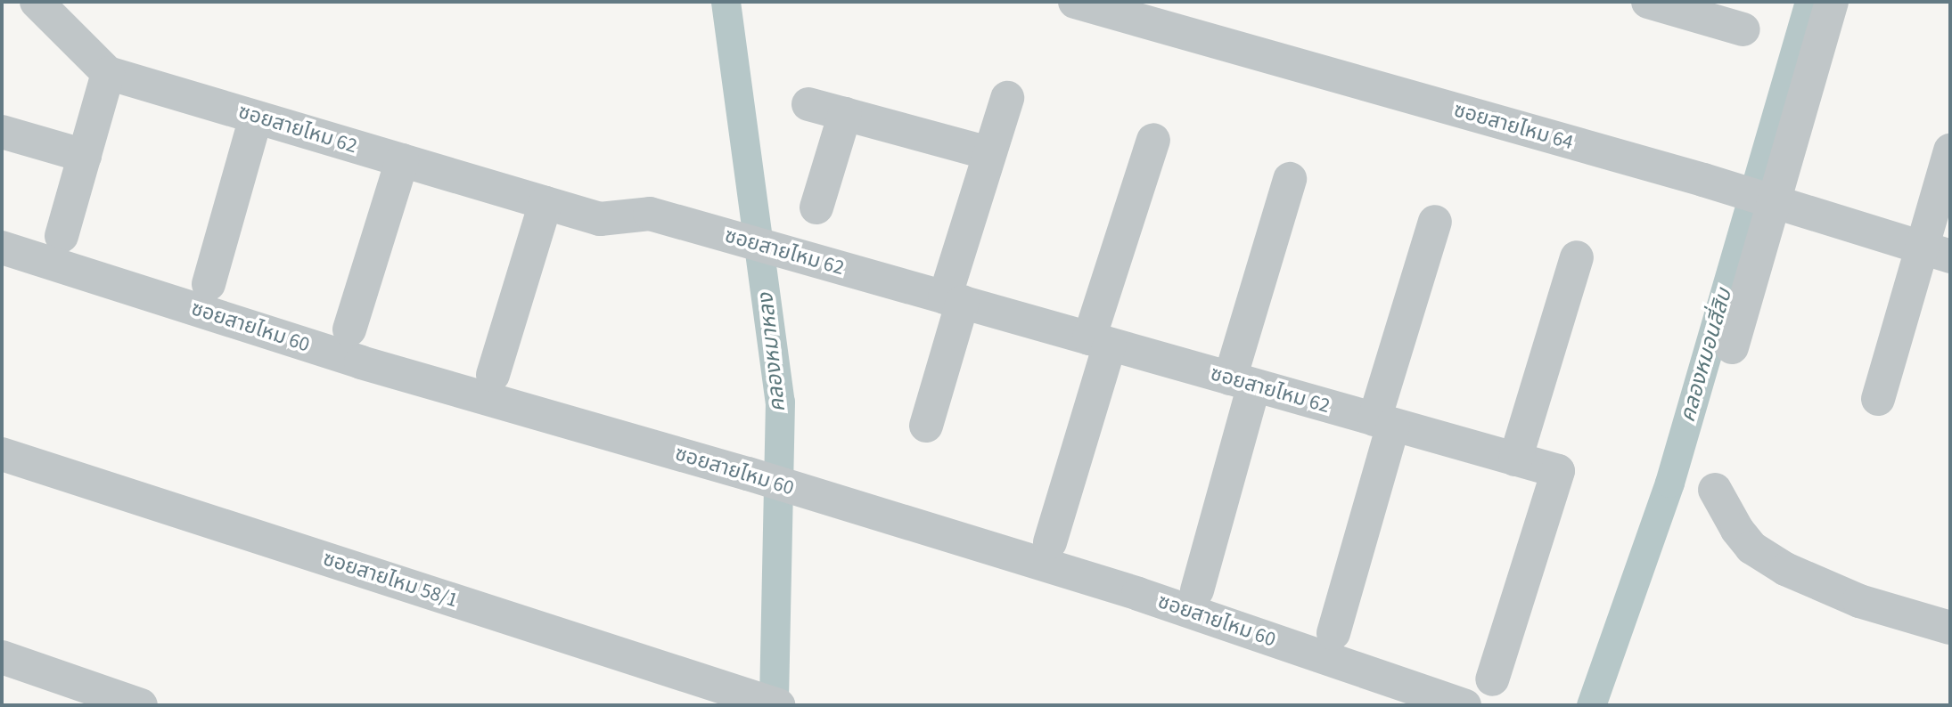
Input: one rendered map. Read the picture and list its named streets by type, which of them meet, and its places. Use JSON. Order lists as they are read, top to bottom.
{
  "streets": {
    "street": [
      "ซอยสายไหม 64",
      "ซอยสายไหม 62",
      "ซอยสายไหม 60",
      "ซอยสายไหม 58/1"
    ]
  },
  "water": ["คลองหมาหลง", "คลองหมอนสี่สิบ"]
}
